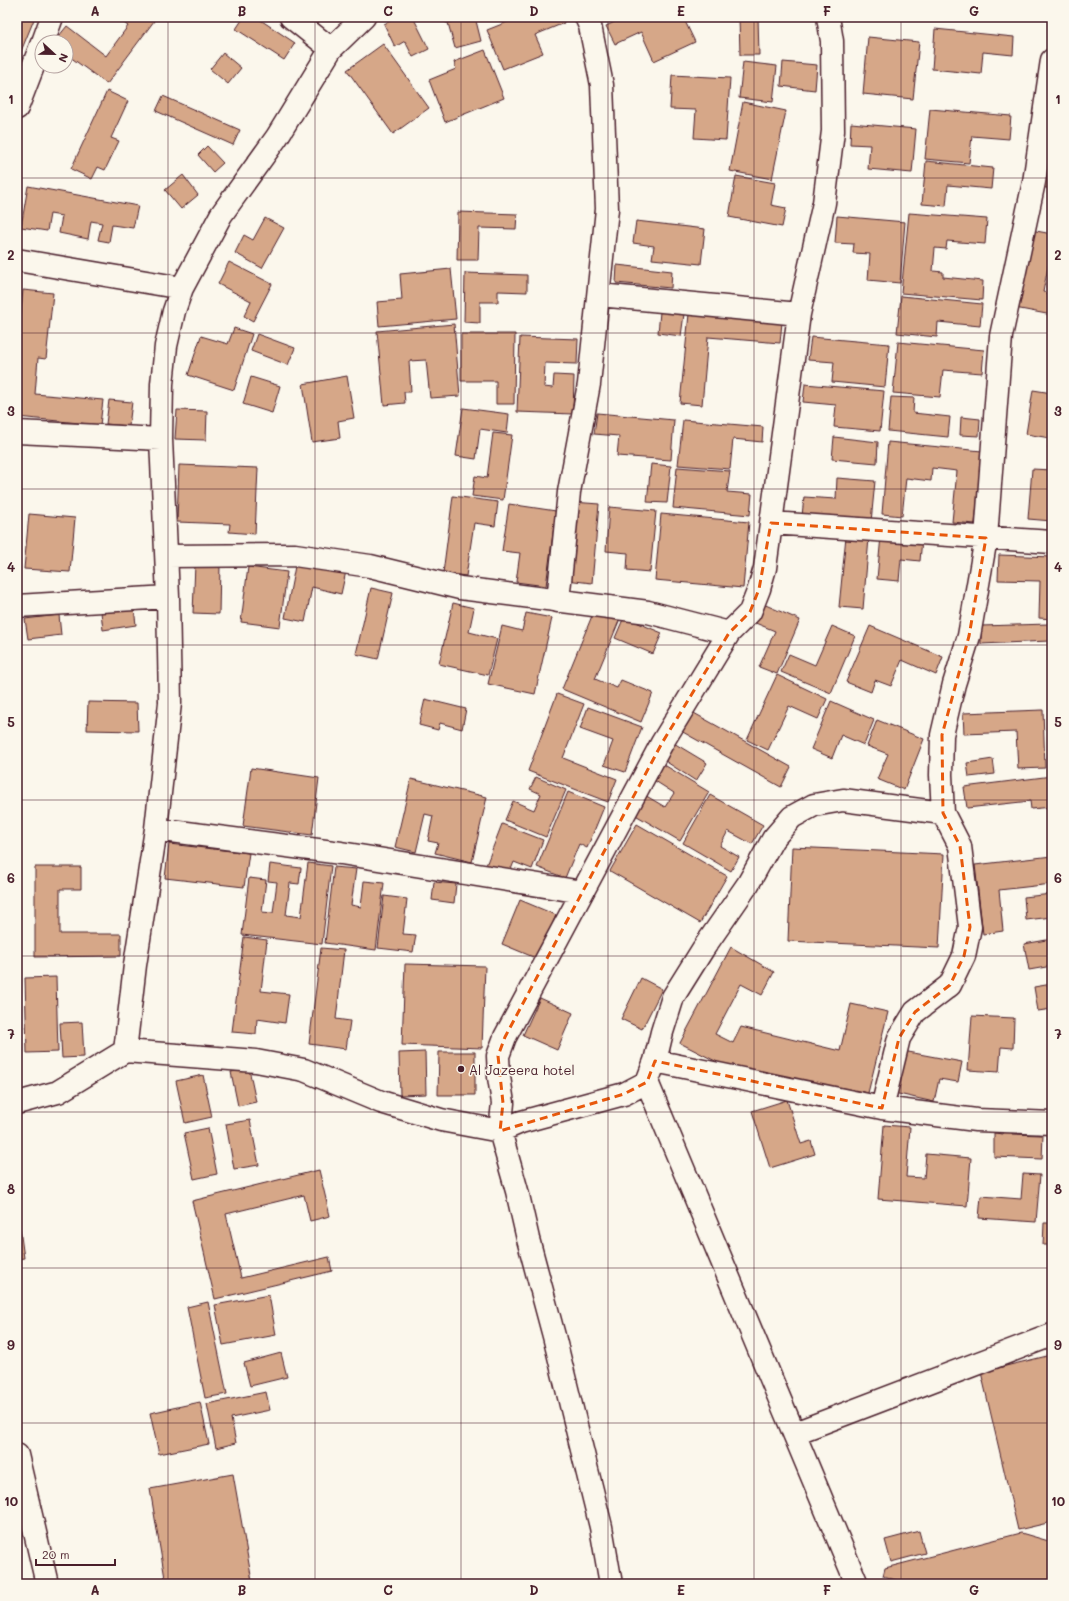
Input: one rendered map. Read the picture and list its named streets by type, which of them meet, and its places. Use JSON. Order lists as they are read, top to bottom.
{
  "places": ["Al Jazeera hotel"],
  "scale_bar": "20 m",
  "north": "right",
  "grid": {
    "columns": [
      "A",
      "B",
      "C",
      "D",
      "E",
      "F",
      "G"
    ],
    "rows": [
      "1",
      "2",
      "3",
      "4",
      "5",
      "6",
      "7",
      "8",
      "9",
      "10"
    ]
  }
}
